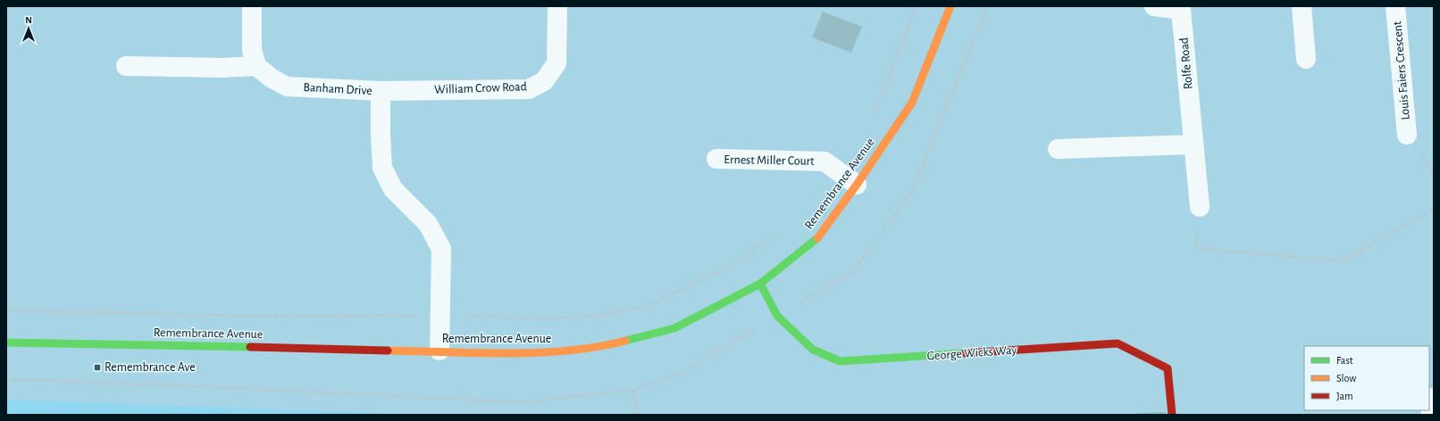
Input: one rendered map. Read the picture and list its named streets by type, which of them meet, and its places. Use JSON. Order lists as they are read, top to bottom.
{
  "streets": {
    "street": [
      "Rolfe Road",
      "Louis Faiers Crescent",
      "William Crow Road",
      "Banham Drive",
      "Ernest Miller Court",
      "Remembrance Avenue",
      "George Wicks Way"
    ]
  },
  "crossings": [
    ["William Crow Road", "Banham Drive"],
    ["Banham Drive", "Remembrance Avenue"],
    ["Ernest Miller Court", "Remembrance Avenue"],
    ["Remembrance Avenue", "George Wicks Way"]
  ],
  "places": {
    "transit": ["Remembrance Ave"]
  },
  "legend": ["Fast", "Slow", "Jam"],
  "north": "top"
}
